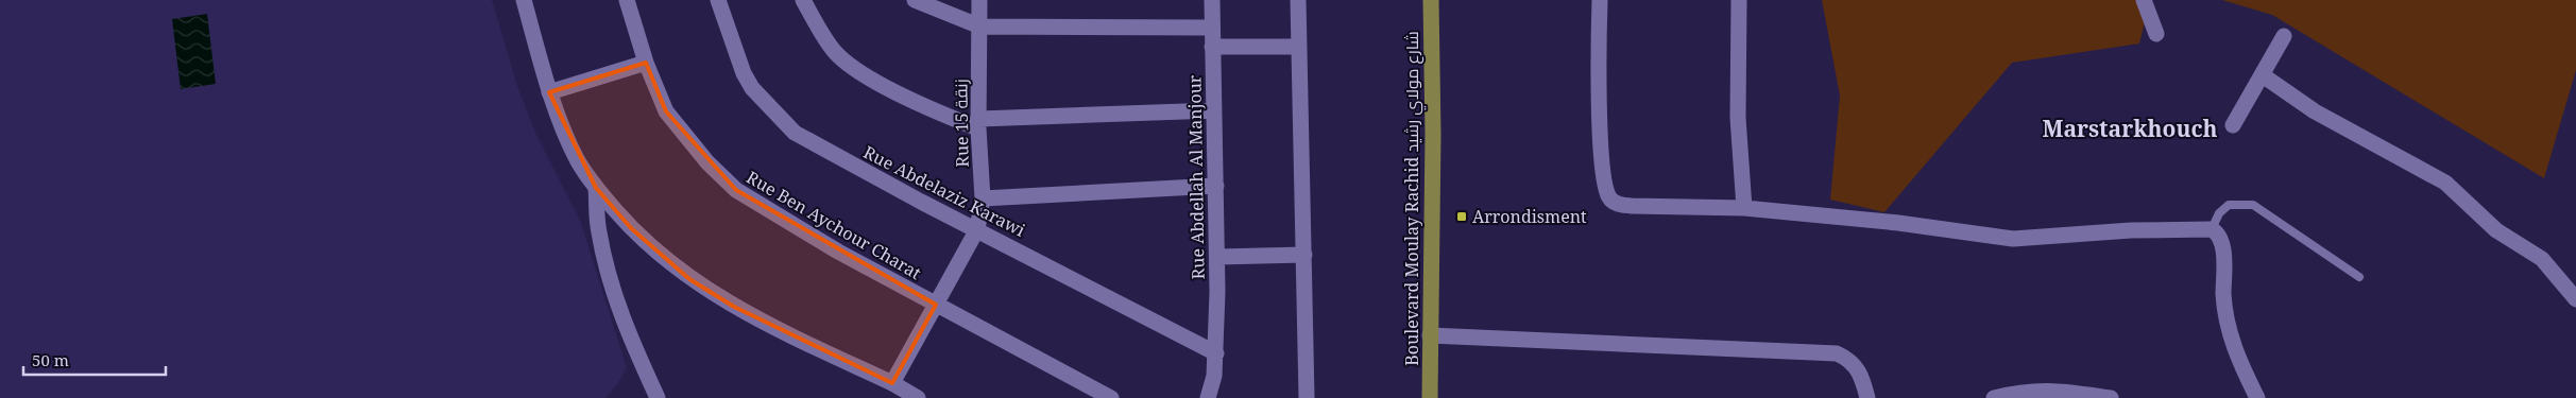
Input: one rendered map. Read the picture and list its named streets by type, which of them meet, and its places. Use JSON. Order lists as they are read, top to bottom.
{
  "streets": {
    "main road": ["Boulevard Moulay Rachid شارع مولاي رشيد"],
    "street": [
      "Rue 15 زنقة",
      "Rue Abdellah Al Manjour",
      "Rue Abdelaziz Karawi",
      "Rue Ben Aychour Charat"
    ]
  },
  "crossings": [
    ["Rue 15 زنقة", "Rue Abdelaziz Karawi"],
    ["Rue 15 زنقة", "Rue Ben Aychour Charat"],
    ["Rue Abdellah Al Manjour", "Rue Abdelaziz Karawi"]
  ],
  "districts": ["Marstarkhouch"],
  "places": {
    "transit": ["Arrondisment"]
  },
  "scale_bar": "50 m"
}
